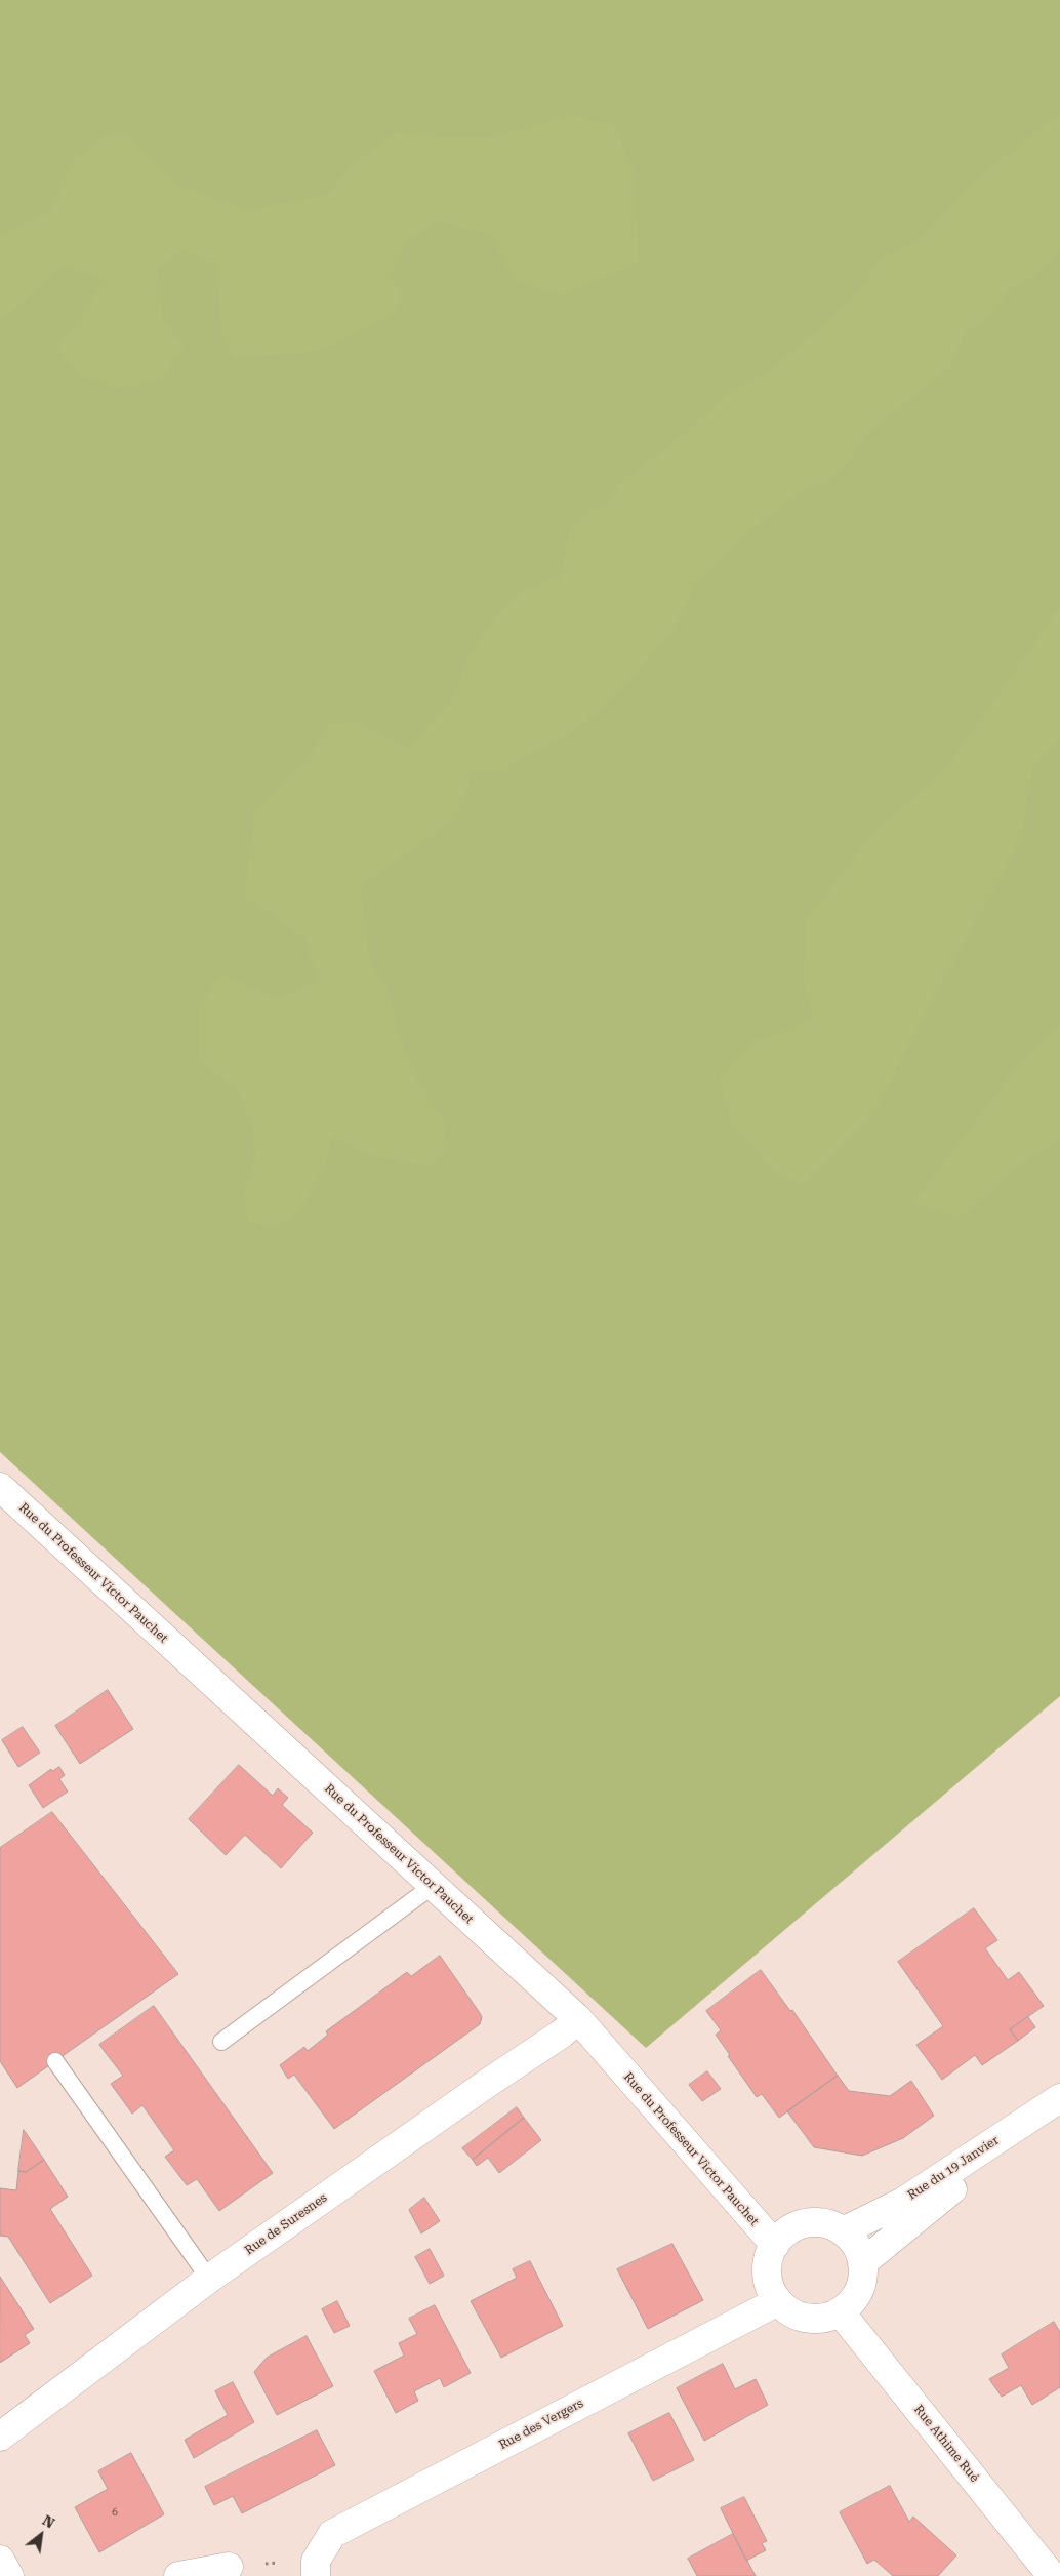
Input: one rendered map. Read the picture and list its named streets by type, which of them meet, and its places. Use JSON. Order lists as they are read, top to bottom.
{
  "streets": {
    "street": [
      "Rue du Professeur Victor Pauchet",
      "Rue du 19 Janvier",
      "Rue de Suresnes",
      "Rue des Vergers",
      "Rue Athime Rué"
    ]
  },
  "crossings": [
    ["Rue du Professeur Victor Pauchet", "Rue du 19 Janvier"],
    ["Rue du Professeur Victor Pauchet", "Rue de Suresnes"],
    ["Rue du Professeur Victor Pauchet", "Rue des Vergers"],
    ["Rue du Professeur Victor Pauchet", "Rue Athime Rué"],
    ["Rue du 19 Janvier", "Rue des Vergers"],
    ["Rue du 19 Janvier", "Rue Athime Rué"],
    ["Rue des Vergers", "Rue Athime Rué"]
  ],
  "house_numbers": ["6"],
  "north": "top right"
}
